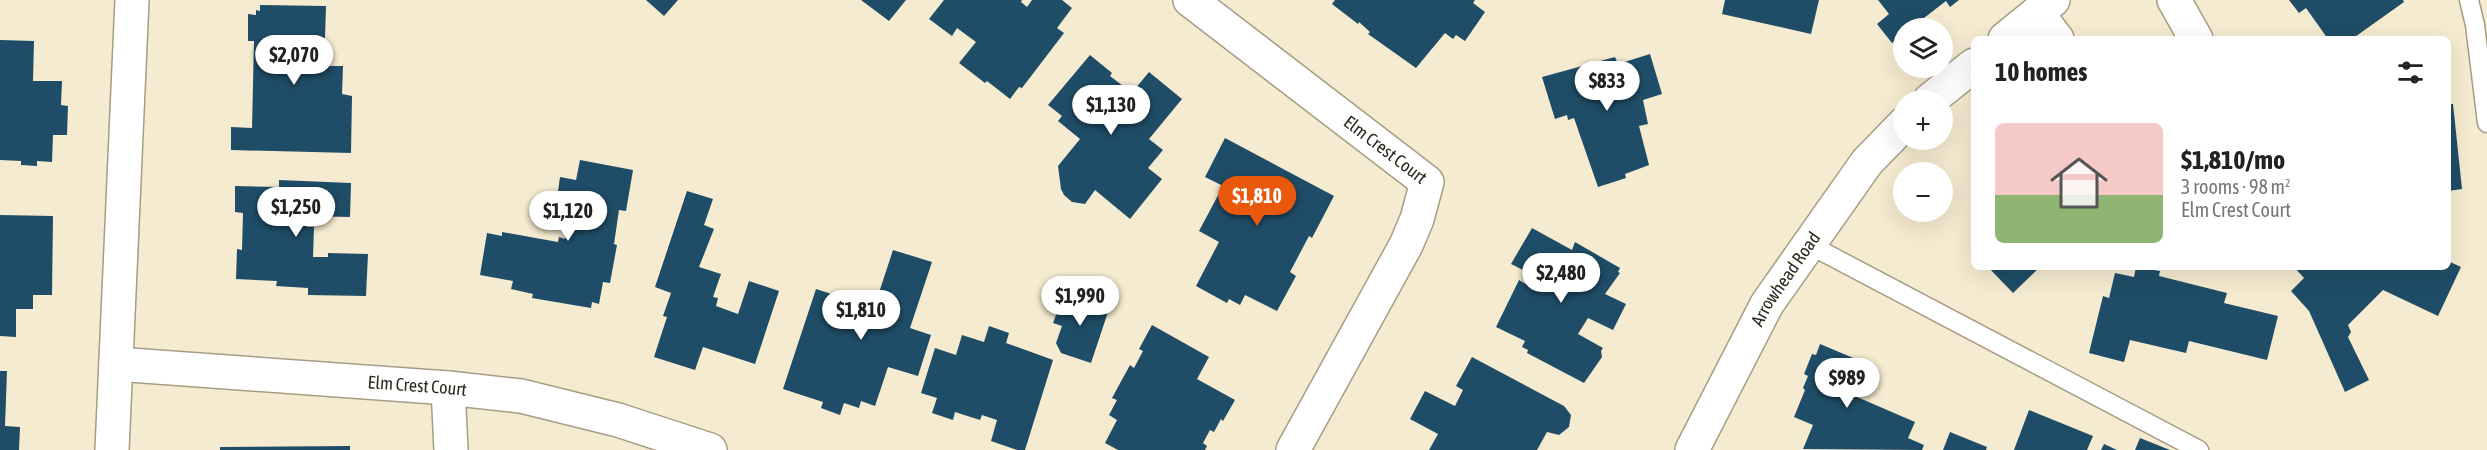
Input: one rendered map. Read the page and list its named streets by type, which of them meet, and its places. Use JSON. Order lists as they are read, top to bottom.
{
  "streets": {
    "street": ["Elm Crest Court", "Arrowhead Road"]
  },
  "page": {
    "map_buttons": ["+", "−"],
    "price": [
      "$2,070",
      "$833",
      "$1,130",
      "$1,810",
      "$1,250",
      "$1,120",
      "$2,480",
      "$1,990",
      "$1,810",
      "$989"
    ],
    "heading": "10 homes",
    "list": [
      {
        "name": "$1,810/mo",
        "note": "3 rooms · 98 m² · Elm Crest Court"
      }
    ]
  }
}
